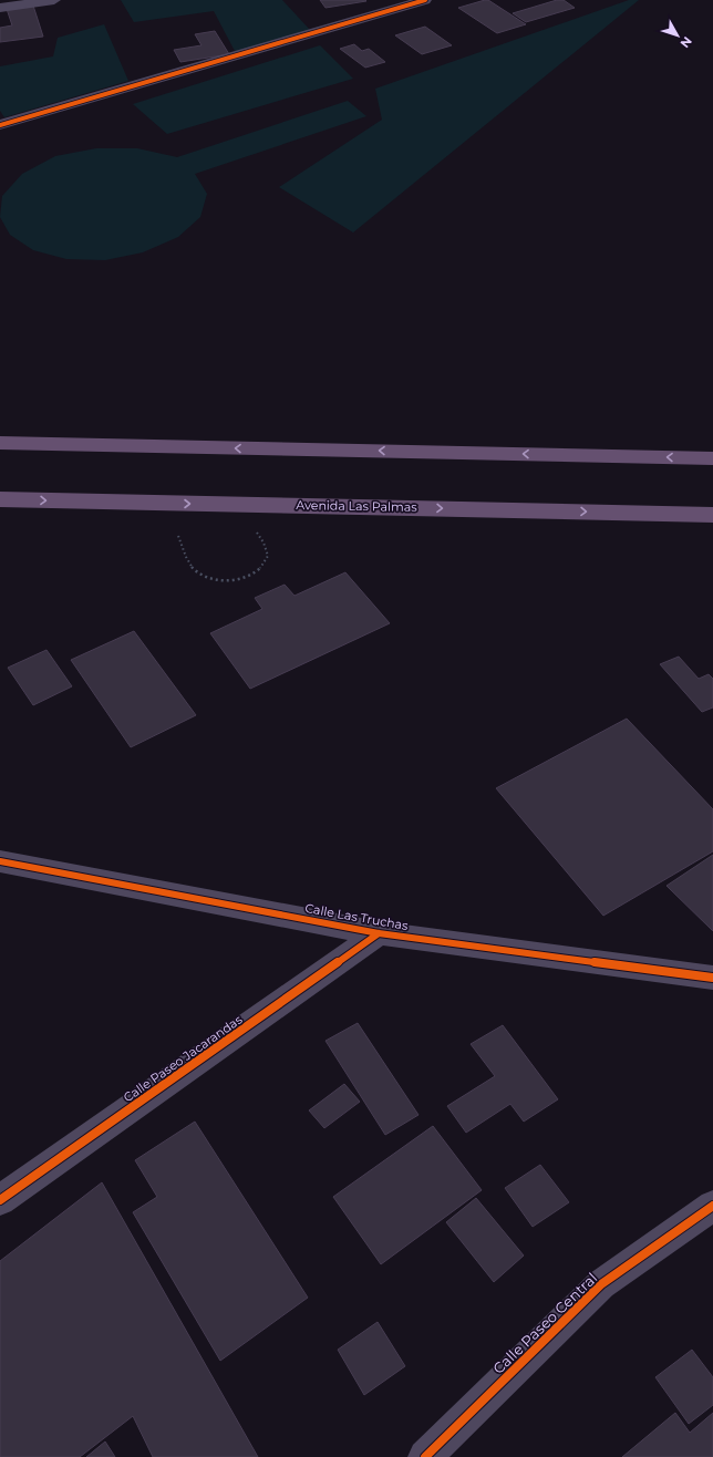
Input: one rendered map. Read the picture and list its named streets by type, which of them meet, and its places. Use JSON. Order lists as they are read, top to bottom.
{
  "streets": {
    "main road": ["Avenida Las Palmas"],
    "street": ["Calle Las Truchas", "Calle Paseo Jacarandas", "Calle Paseo Central"]
  },
  "crossings": [
    ["Calle Las Truchas", "Calle Paseo Jacarandas"]
  ],
  "north": "bottom right"
}
